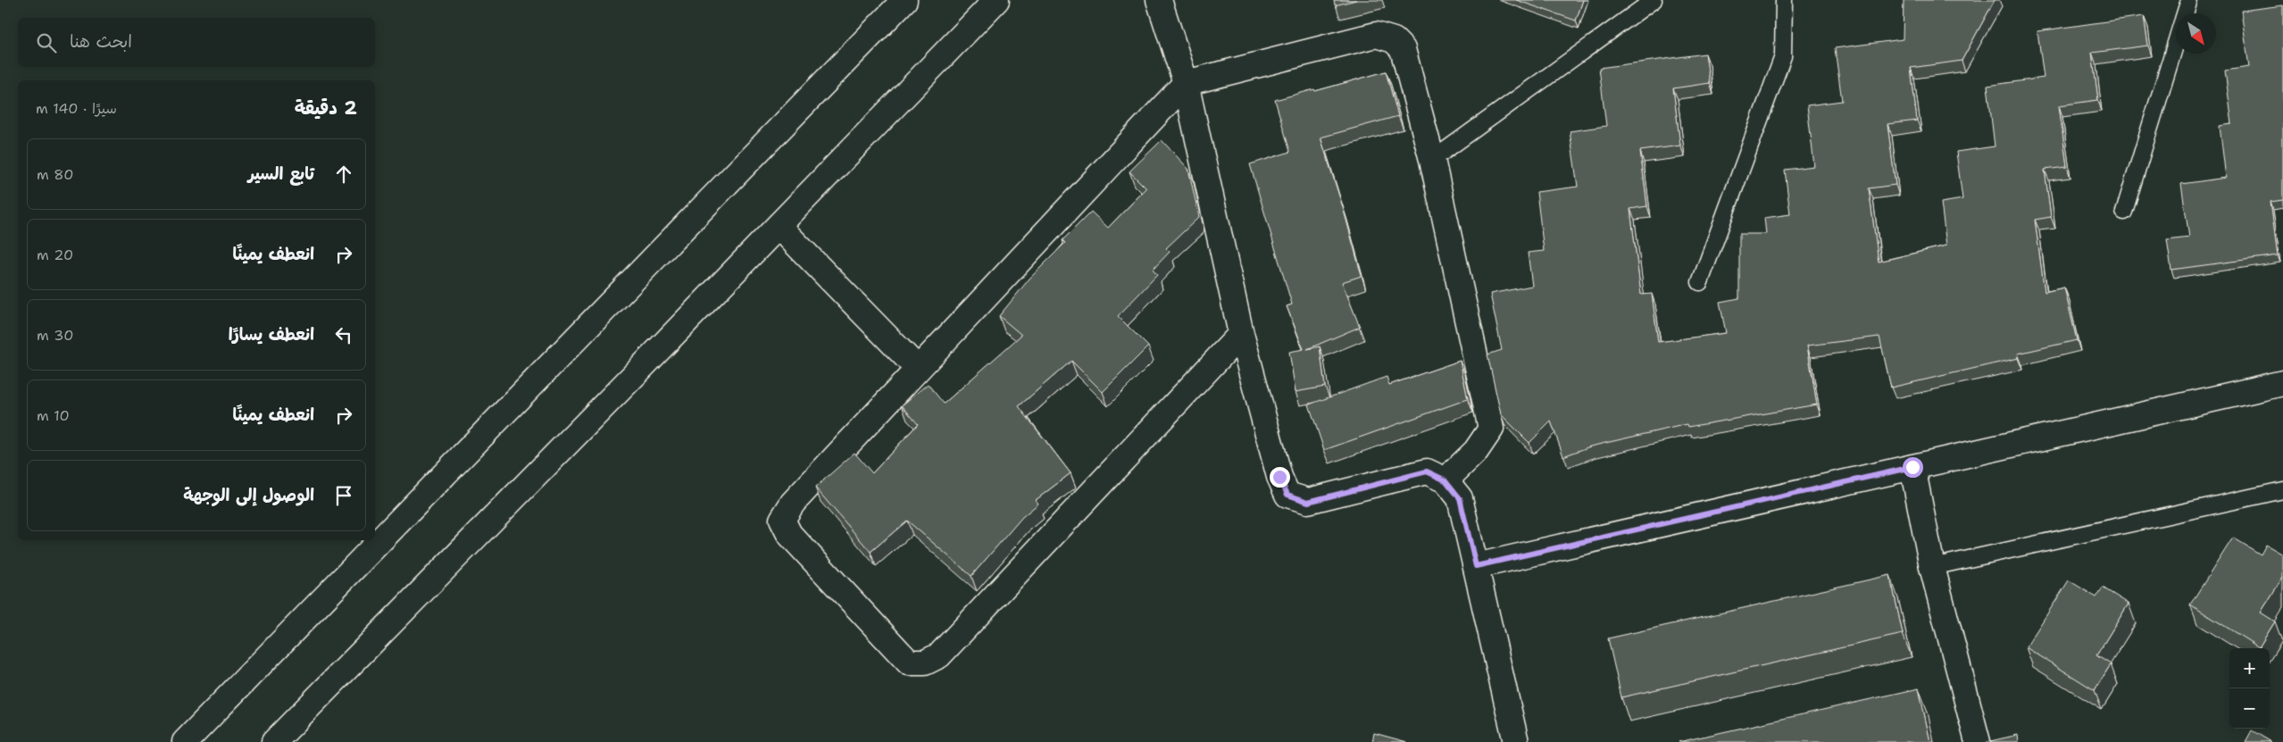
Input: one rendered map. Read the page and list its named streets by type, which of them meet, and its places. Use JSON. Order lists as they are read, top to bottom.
{
  "north": "bottom right",
  "page": {
    "search": "ابحث هنا",
    "heading": ["2 دقيقة", "سيرًا · 140 m"],
    "list": [
      ["تابع السير", "80 m"],
      ["انعطف يمينًا", "20 m"],
      ["انعطف يسارًا", "30 m"],
      ["انعطف يمينًا", "10 m"],
      "الوصول إلى الوجهة"
    ],
    "map_buttons": ["+", "−"]
  }
}
